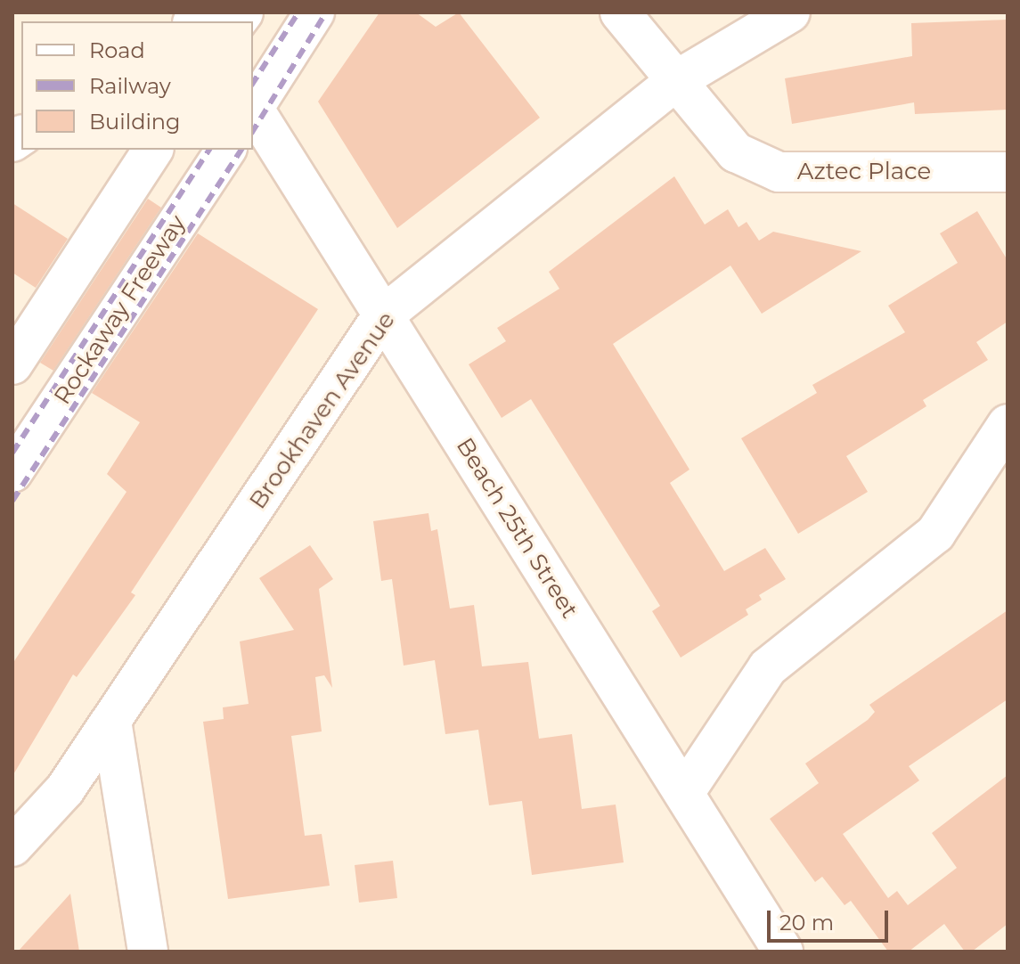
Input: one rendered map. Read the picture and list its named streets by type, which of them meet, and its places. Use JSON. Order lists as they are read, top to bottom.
{
  "streets": {
    "street": [
      "Aztec Place",
      "Rockaway Freeway",
      "Brookhaven Avenue",
      "Beach 25th Street"
    ]
  },
  "crossings": [
    ["Aztec Place", "Brookhaven Avenue"],
    ["Brookhaven Avenue", "Beach 25th Street"]
  ],
  "legend": ["Road", "Railway", "Building"],
  "scale_bar": "20 m"
}
